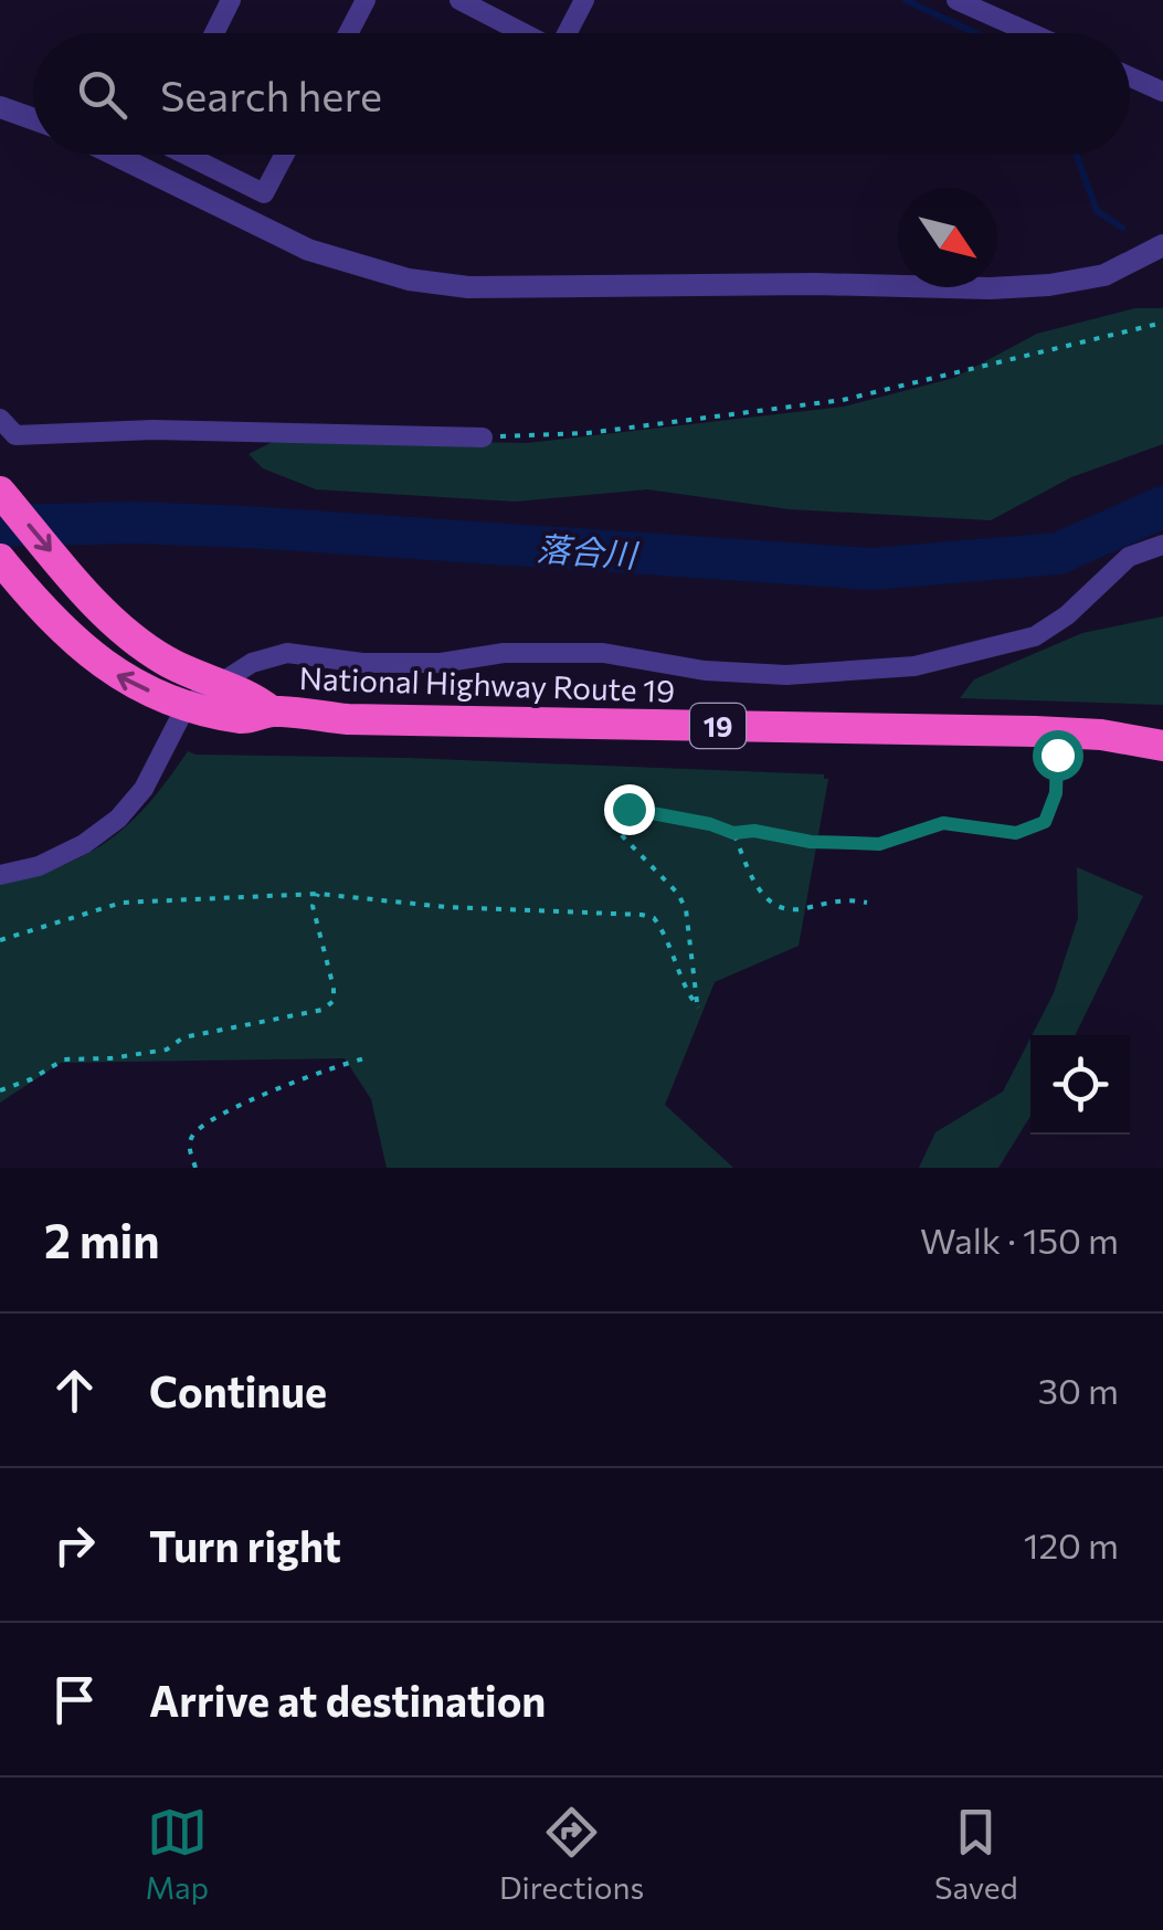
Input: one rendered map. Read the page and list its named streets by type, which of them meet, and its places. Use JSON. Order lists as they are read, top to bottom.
{
  "streets": {
    "highway": ["National Highway Route 19", "19"]
  },
  "water": ["落合川"],
  "north": "bottom right",
  "page": {
    "search": "Search here",
    "heading": ["2 min", "Walk · 150 m"],
    "list": [
      ["Continue", "30 m"],
      ["Turn right", "120 m"],
      "Arrive at destination"
    ],
    "nav": ["Map", "Directions", "Saved"]
  }
}
